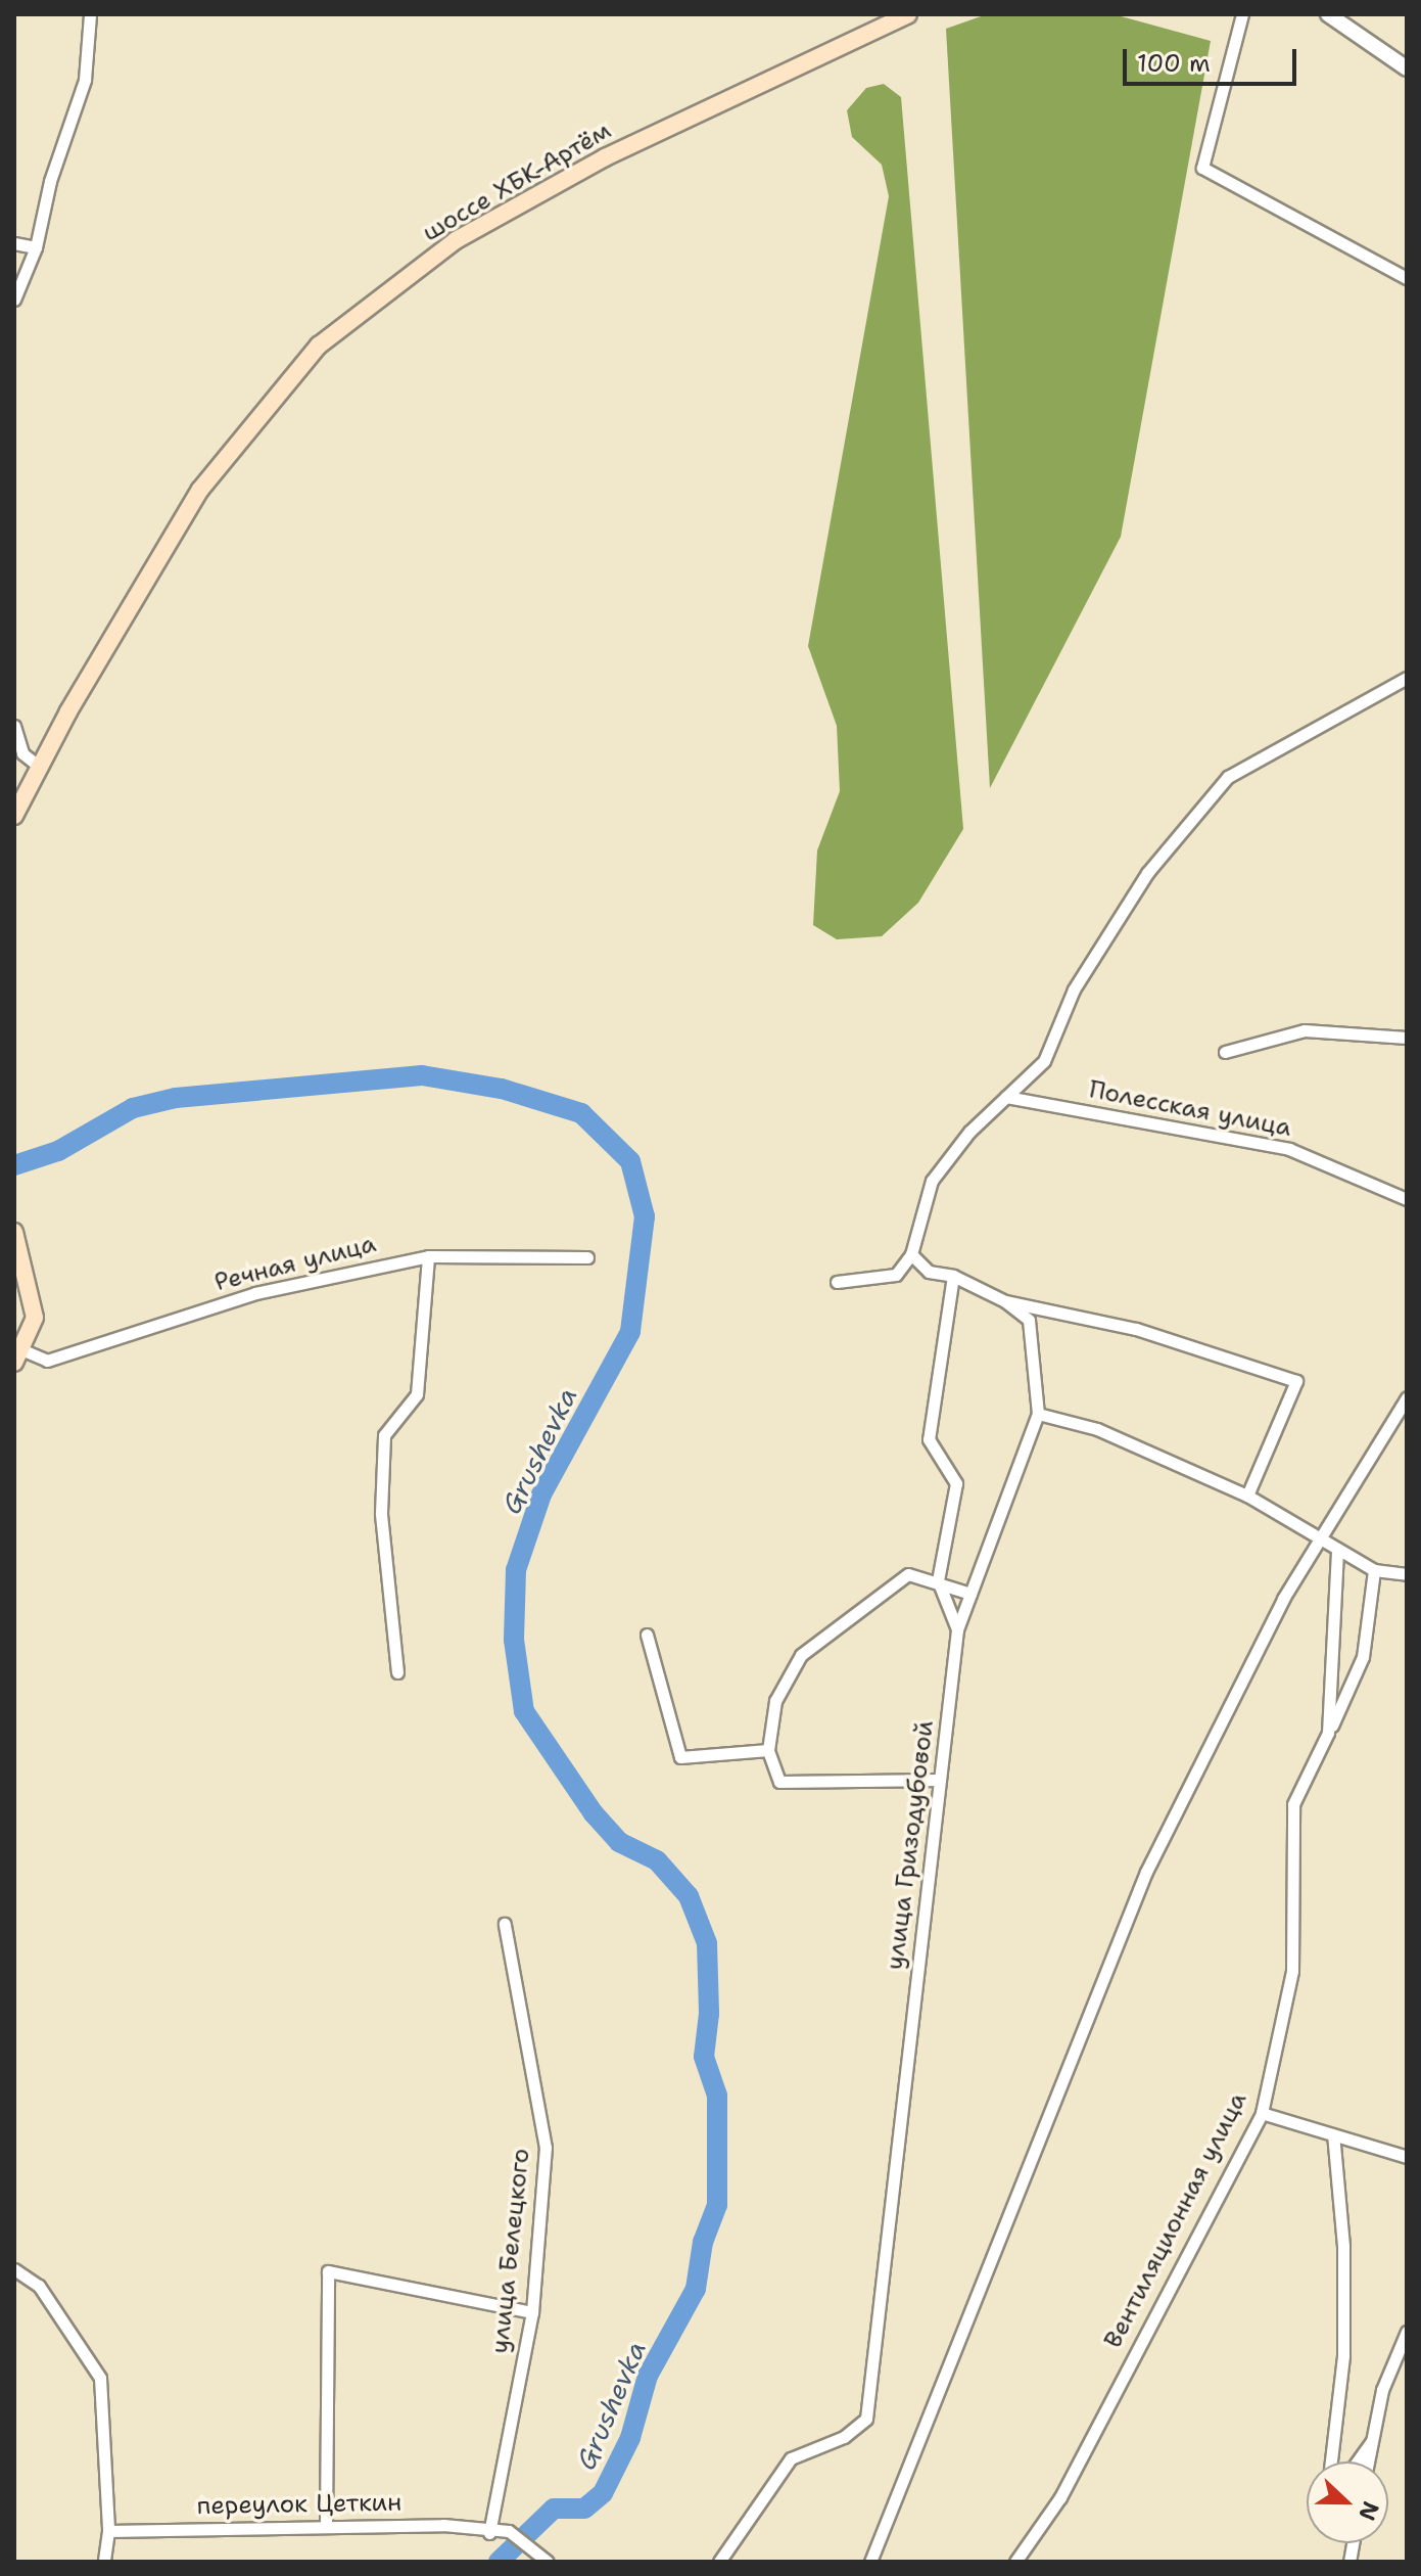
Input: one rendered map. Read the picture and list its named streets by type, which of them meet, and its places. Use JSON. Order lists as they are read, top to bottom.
{
  "streets": {
    "main road": ["шоссе ХБК-Артём"],
    "street": [
      "Полесская улица",
      "Речная улица",
      "улица Гризодубовой",
      "Вентиляционная улица",
      "улица Белецкого",
      "переулок Цеткин"
    ]
  },
  "crossings": [
    ["улица Белецкого", "переулок Цеткин"]
  ],
  "water": ["Grushevka"],
  "scale_bar": "100 m",
  "north": "right"
}
